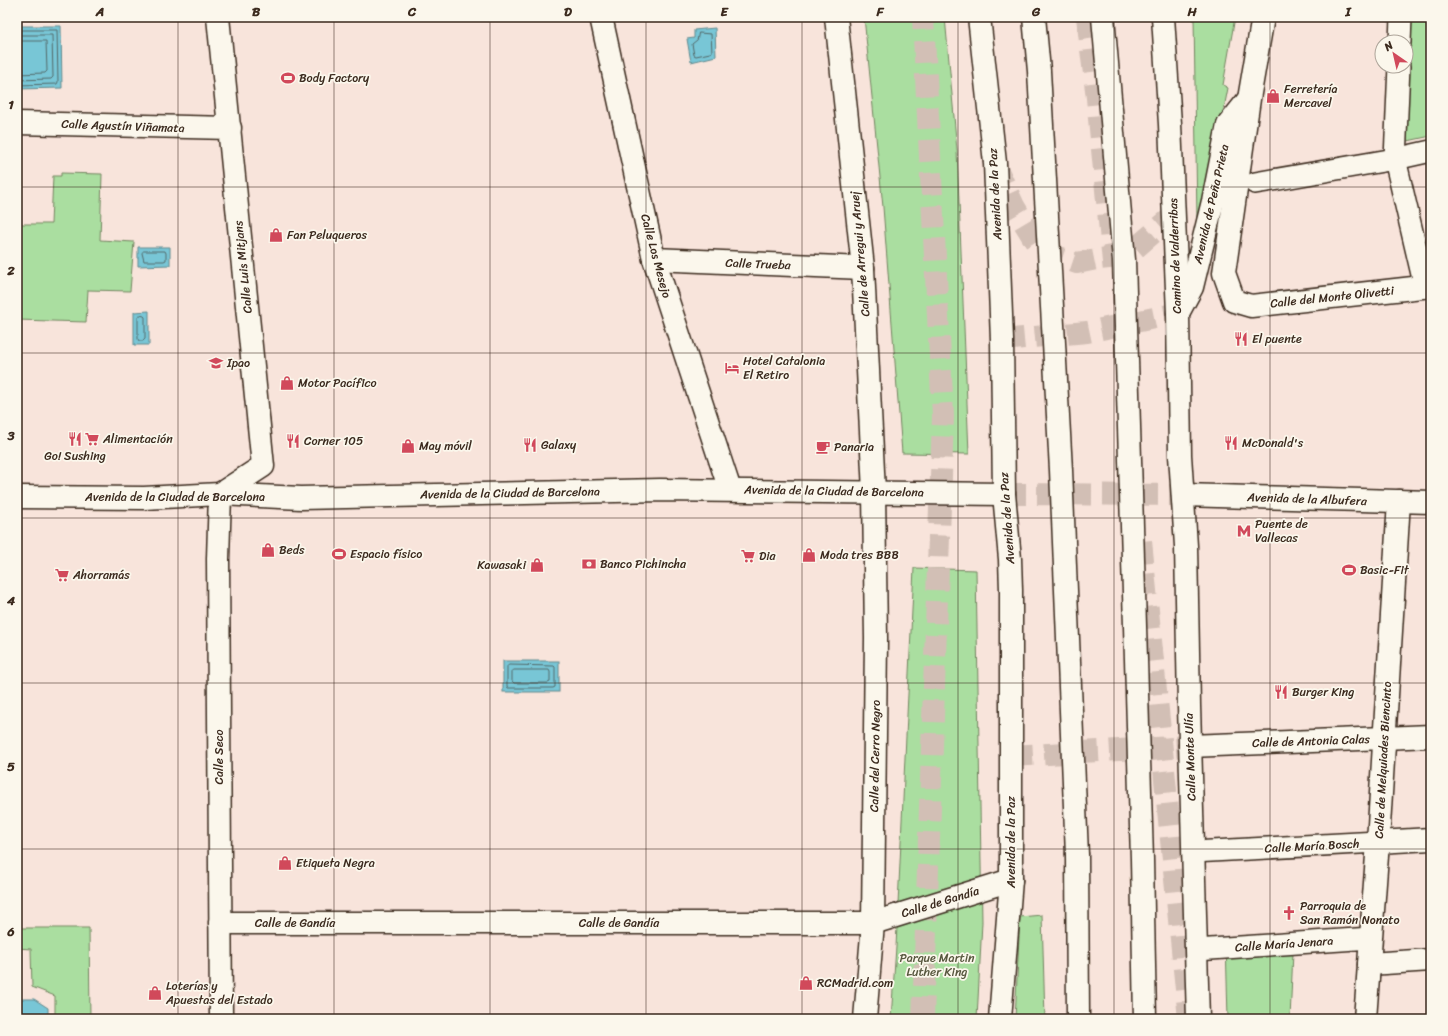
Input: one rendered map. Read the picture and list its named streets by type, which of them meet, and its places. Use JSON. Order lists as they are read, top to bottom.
{
  "streets": {
    "main road": [
      "Calle Agustín Viñamata",
      "Avenida de la Paz",
      "Avenida de Peña Prieta",
      "Calle de Arregui y Aruej",
      "Calle Los Mesejo",
      "Camino de Valderribas",
      "Calle Trueba",
      "Calle Luis Mitjans",
      "Calle del Monte Olivetti",
      "Avenida de la Ciudad de Barcelona",
      "Avenida de la Albufera",
      "Calle de Antonia Calas",
      "Calle del Cerro Negro",
      "Calle Seco",
      "Calle Monte Ulía",
      "Calle de Melquiades Biencinto",
      "Calle María Bosch",
      "Calle de Gandía"
    ],
    "street": ["Calle María Jenara"]
  },
  "crossings": [
    ["Calle Agustín Viñamata", "Calle Luis Mitjans"],
    ["Avenida de la Paz", "Avenida de la Ciudad de Barcelona"],
    ["Avenida de la Paz", "Calle de Gandía"],
    ["Avenida de Peña Prieta", "Camino de Valderribas"],
    ["Avenida de Peña Prieta", "Calle del Monte Olivetti"],
    ["Calle de Arregui y Aruej", "Calle Trueba"],
    ["Calle de Arregui y Aruej", "Avenida de la Ciudad de Barcelona"],
    ["Calle de Arregui y Aruej", "Calle del Cerro Negro"],
    ["Calle Los Mesejo", "Calle Trueba"],
    ["Calle Los Mesejo", "Avenida de la Ciudad de Barcelona"],
    ["Camino de Valderribas", "Avenida de la Albufera"],
    ["Camino de Valderribas", "Calle Monte Ulía"],
    ["Calle Luis Mitjans", "Avenida de la Ciudad de Barcelona"],
    ["Calle Luis Mitjans", "Calle Seco"],
    ["Avenida de la Ciudad de Barcelona", "Calle del Cerro Negro"],
    ["Avenida de la Ciudad de Barcelona", "Calle Seco"],
    ["Avenida de la Albufera", "Calle Monte Ulía"],
    ["Avenida de la Albufera", "Calle de Melquiades Biencinto"],
    ["Calle de Antonia Calas", "Calle Monte Ulía"],
    ["Calle de Antonia Calas", "Calle de Melquiades Biencinto"],
    ["Calle del Cerro Negro", "Calle de Gandía"],
    ["Calle Seco", "Calle de Gandía"],
    ["Calle Monte Ulía", "Calle María Bosch"],
    ["Calle Monte Ulía", "Calle María Jenara"],
    ["Calle de Melquiades Biencinto", "Calle María Bosch"],
    ["Calle de Melquiades Biencinto", "Calle María Jenara"]
  ],
  "parks": ["Parque Martin Luther King"],
  "places": {
    "sports": ["Body Factory", "Espacio físico", "Basic-Fit"],
    "shop": [
      "Ferretería Mercavel",
      "Fan Peluqueros",
      "Motor Pacífico",
      "May móvil",
      "Beds",
      "Moda tres BBB",
      "Kawasaki",
      "Etiqueta Negra",
      "RCMadrid.com",
      "Loterías y Apuestas del Estado"
    ],
    "restaurant": [
      "El puente",
      "Go! Sushing",
      "Corner 105",
      "McDonald's",
      "Galaxy",
      "Burger King"
    ],
    "school or university": ["Ipao"],
    "hotel": ["Hotel Catalonia El Retiro"],
    "supermarket": ["Alimentación", "Dia", "Ahorramás"],
    "cafe": ["Panaria"],
    "metro station": ["Puente de Vallecas"],
    "bank": ["Banco Pichincha"],
    "church": ["Parroquia de San Ramón Nonato"]
  },
  "north": "top left",
  "grid": {
    "columns": [
      "A",
      "B",
      "C",
      "D",
      "E",
      "F",
      "G",
      "H",
      "I"
    ],
    "rows": [
      "1",
      "2",
      "3",
      "4",
      "5",
      "6"
    ]
  }
}
